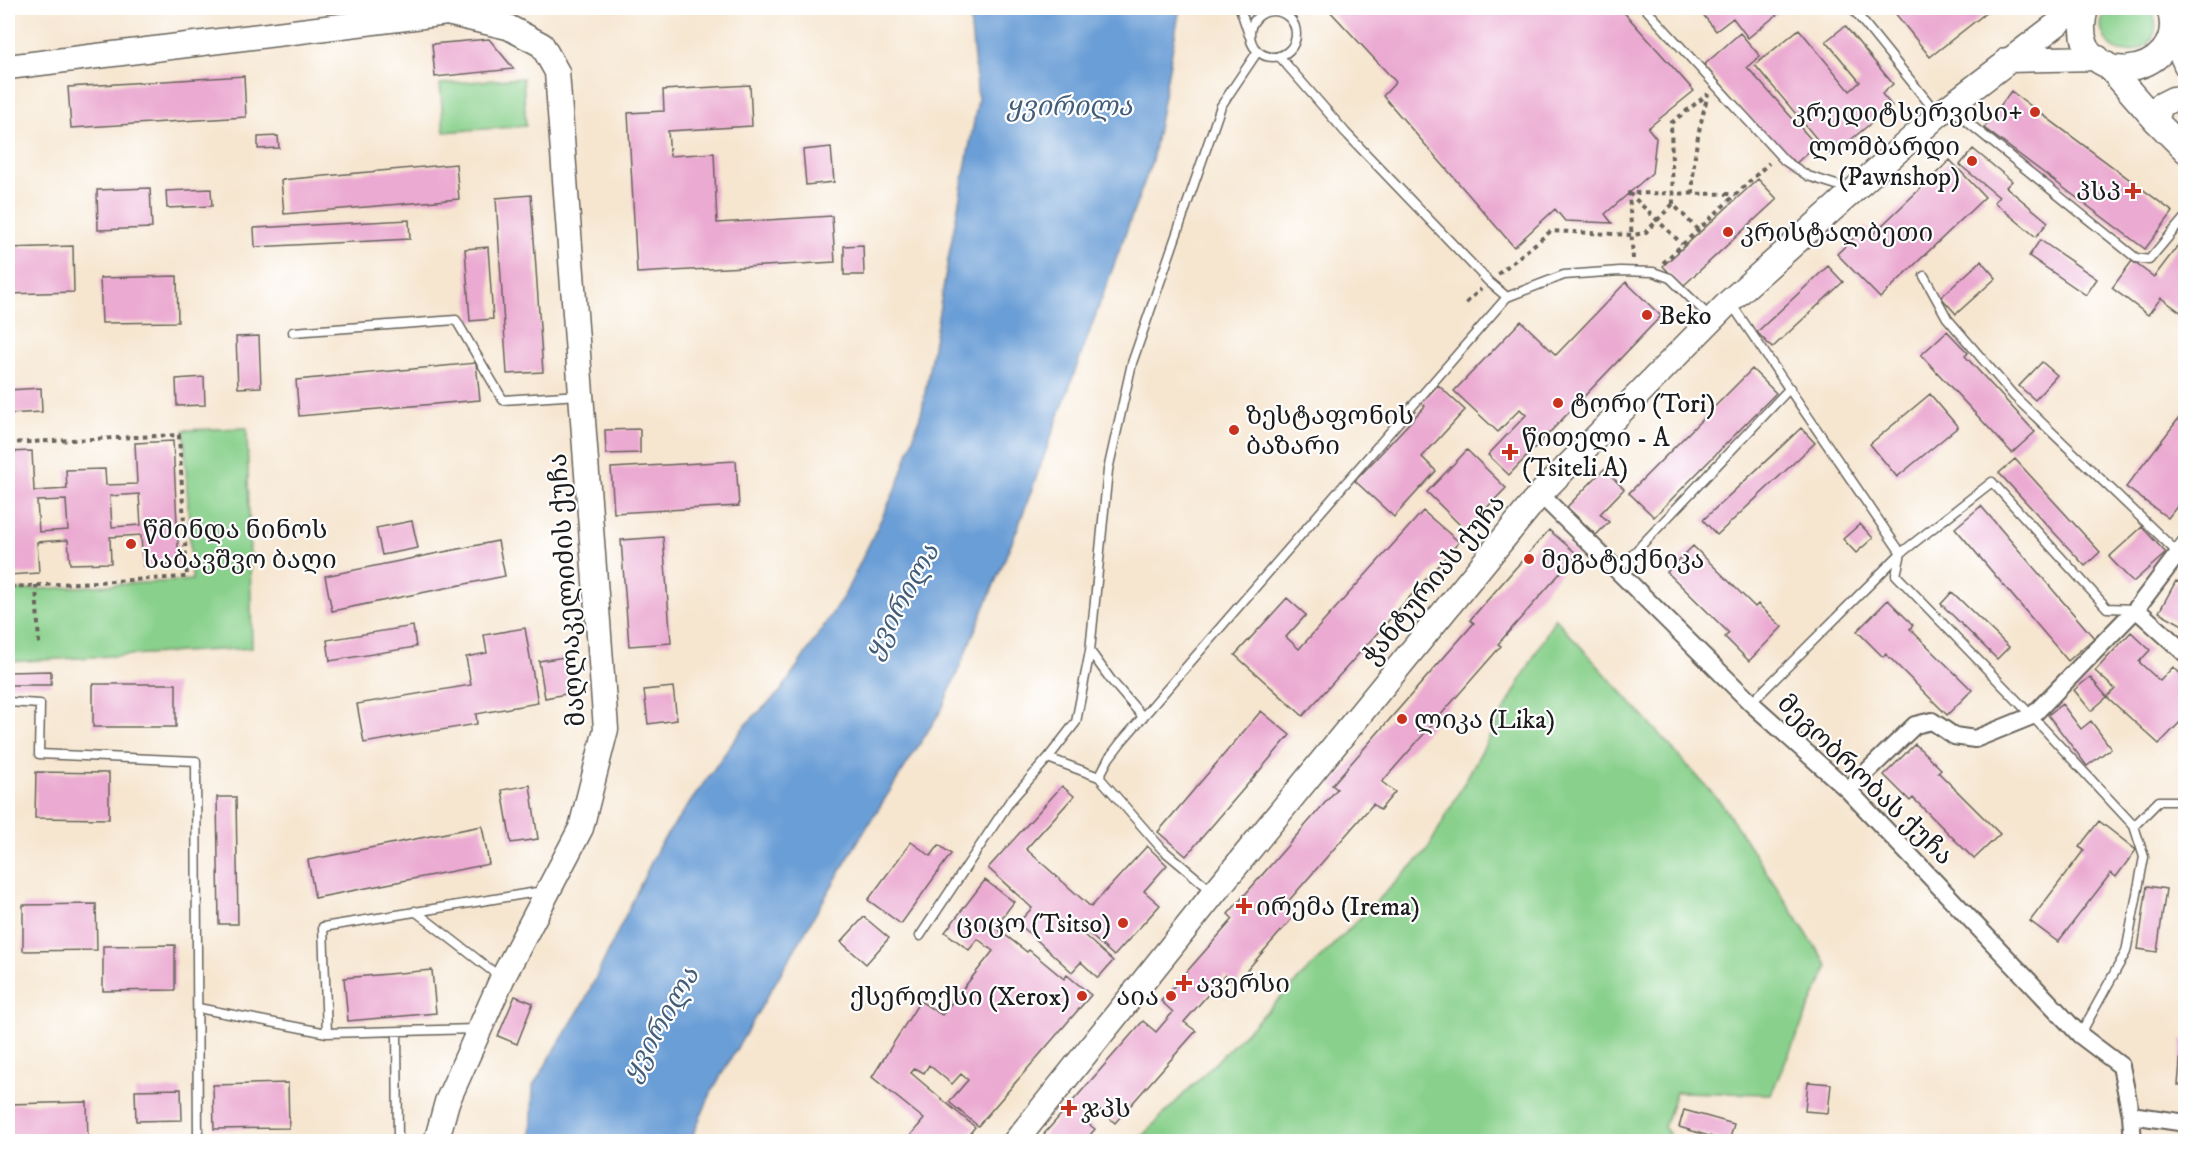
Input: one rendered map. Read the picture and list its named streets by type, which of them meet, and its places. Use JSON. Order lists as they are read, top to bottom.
{
  "streets": {
    "street": ["ჭანტურიას ქუჩა", "მაღლაკელიძის ქუჩა", "მეგობრობას ქუჩა"]
  },
  "crossings": [
    ["ჭანტურიას ქუჩა", "მეგობრობას ქუჩა"]
  ],
  "water": ["ყვირილა"],
  "places": {
    "other": [
      "კრედიტსერვისი+",
      "ლომბარდი (Pawnshop)",
      "კრისტალბეთი",
      "Beko",
      "ტორი (Tori)",
      "ზესტაფონის ბაზარი",
      "წმინდა ნინოს საბავშვო ბაღი",
      "მეგატექნიკა",
      "ლიკა (Lika)",
      "ციცო (Tsitso)",
      "ქსეროქსი (Xerox)",
      "აია"
    ],
    "health": [
      "პსპ",
      "წითელი - A (Tsiteli A)",
      "ირემა (Irema)",
      "ავერსი",
      "ჯპს"
    ]
  }
}
